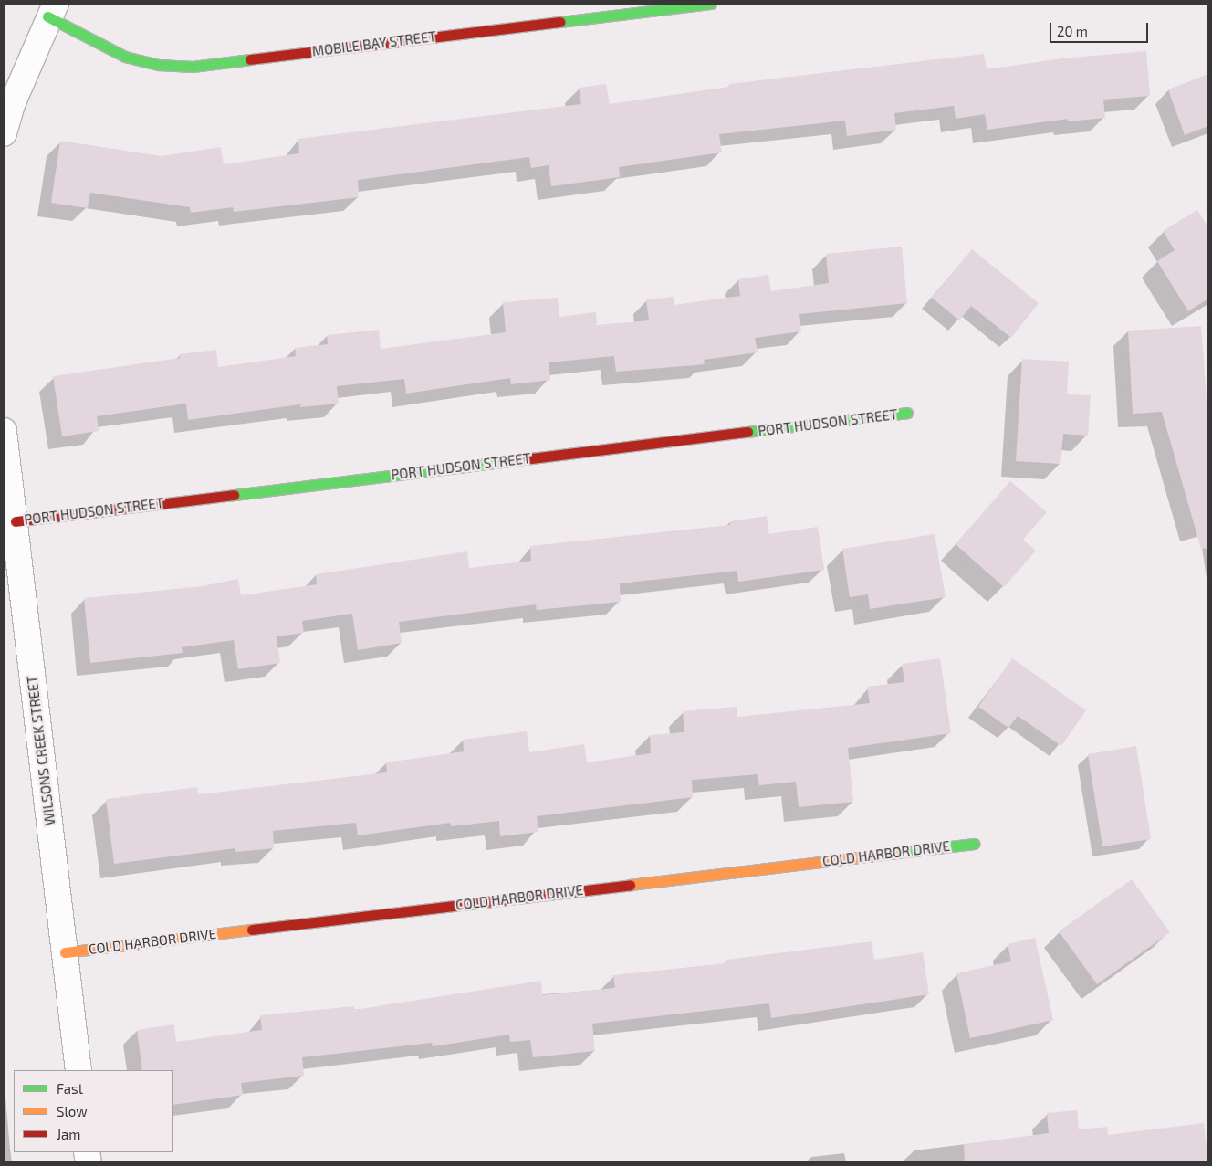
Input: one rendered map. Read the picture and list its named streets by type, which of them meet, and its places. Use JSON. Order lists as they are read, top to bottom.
{
  "streets": {
    "street": [
      "MOBILE BAY STREET",
      "PORT HUDSON STREET",
      "WILSONS CREEK STREET",
      "COLD HARBOR DRIVE"
    ]
  },
  "crossings": [
    ["PORT HUDSON STREET", "WILSONS CREEK STREET"],
    ["WILSONS CREEK STREET", "COLD HARBOR DRIVE"]
  ],
  "legend": ["Fast", "Slow", "Jam"],
  "scale_bar": "20 m"
}
